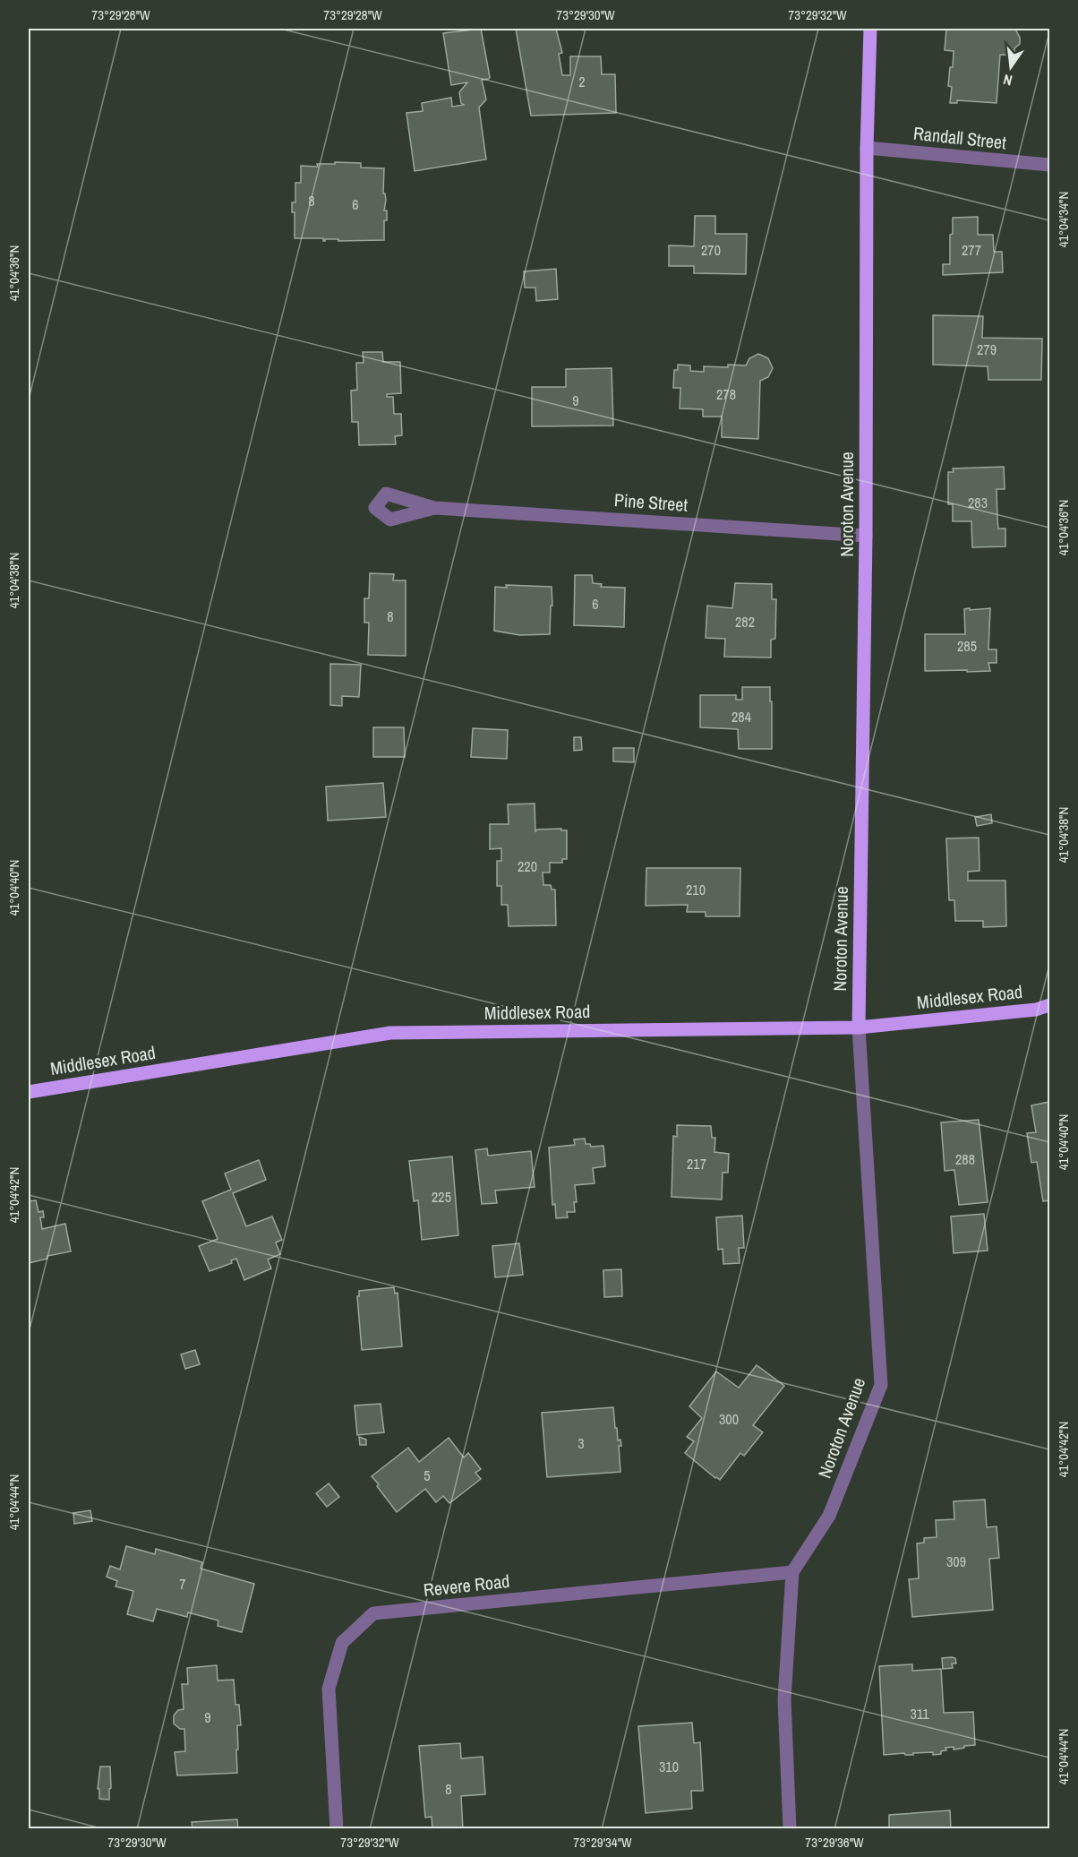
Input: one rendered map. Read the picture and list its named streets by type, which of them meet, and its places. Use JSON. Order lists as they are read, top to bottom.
{
  "streets": {
    "main road": ["Noroton Avenue", "Middlesex Road"],
    "street": ["Randall Street", "Pine Street", "Revere Road"]
  },
  "crossings": [
    ["Randall Street", "Noroton Avenue"],
    ["Pine Street", "Noroton Avenue"],
    ["Noroton Avenue", "Middlesex Road"],
    ["Noroton Avenue", "Revere Road"]
  ],
  "house_numbers": [
    "2",
    "8",
    "6",
    "270",
    "277",
    "279",
    "278",
    "9",
    "283",
    "6",
    "8",
    "282",
    "285",
    "284",
    "220",
    "210",
    "288",
    "217",
    "225",
    "300",
    "3",
    "5",
    "309",
    "7",
    "311",
    "9",
    "310",
    "8"
  ],
  "north": "bottom",
  "coordinates": [
    "73°29'26\"W",
    "73°29'28\"W",
    "73°29'30\"W",
    "73°29'32\"W",
    "41°04'34\"N",
    "41°04'36\"N",
    "41°04'38\"N",
    "41°04'40\"N",
    "41°04'42\"N",
    "41°04'44\"N",
    "73°29'34\"W",
    "73°29'36\"W"
  ]
}
